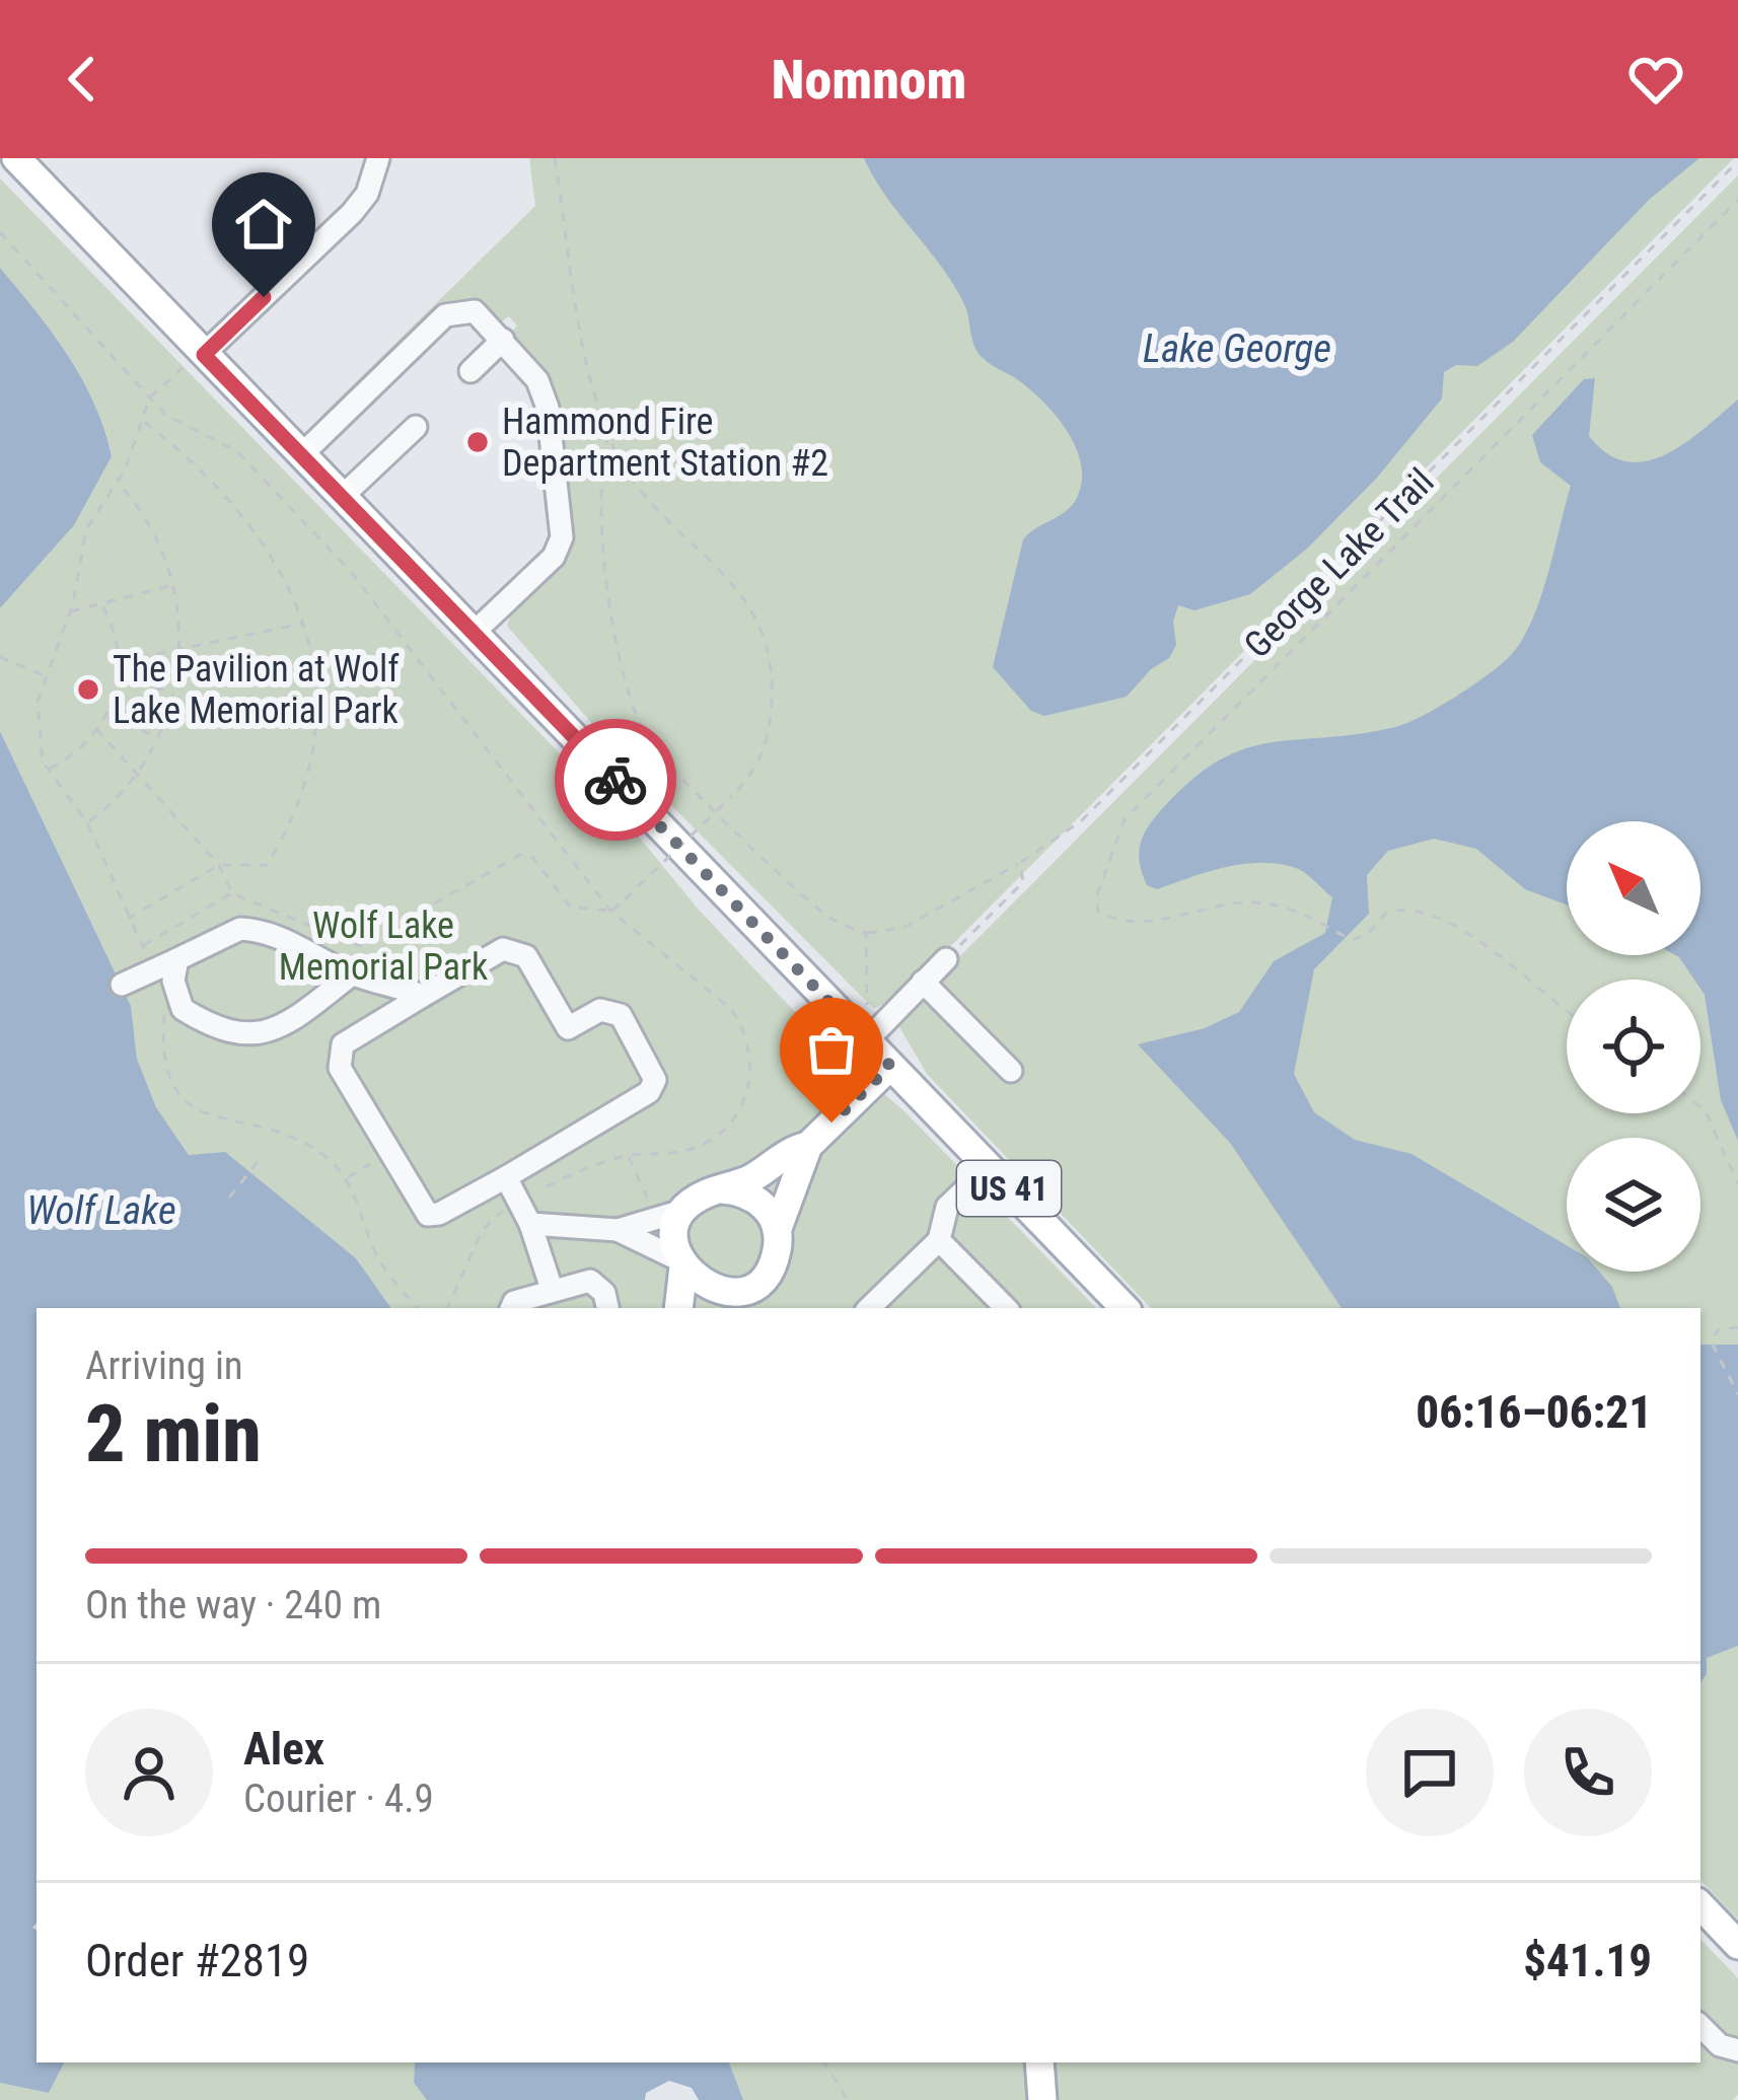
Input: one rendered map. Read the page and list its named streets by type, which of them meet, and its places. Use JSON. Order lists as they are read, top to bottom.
{
  "streets": {
    "main road": ["US 41"],
    "path": ["George Lake Trail"]
  },
  "water": ["Lake George", "Wolf Lake"],
  "parks": ["Wolf Lake Memorial Park"],
  "places": ["Hammond Fire Department Station #2", "The Pavilion at Wolf Lake Memorial Park"],
  "north": "top left",
  "page": {
    "header": "Nomnom",
    "heading": ["2 min", "Arriving in", "06:16–06:21"],
    "panel": [
      "Alex",
      "Courier · 4.9",
      "Order #2819",
      "$41.19"
    ],
    "bar": "On the way · 240 m"
  }
}
